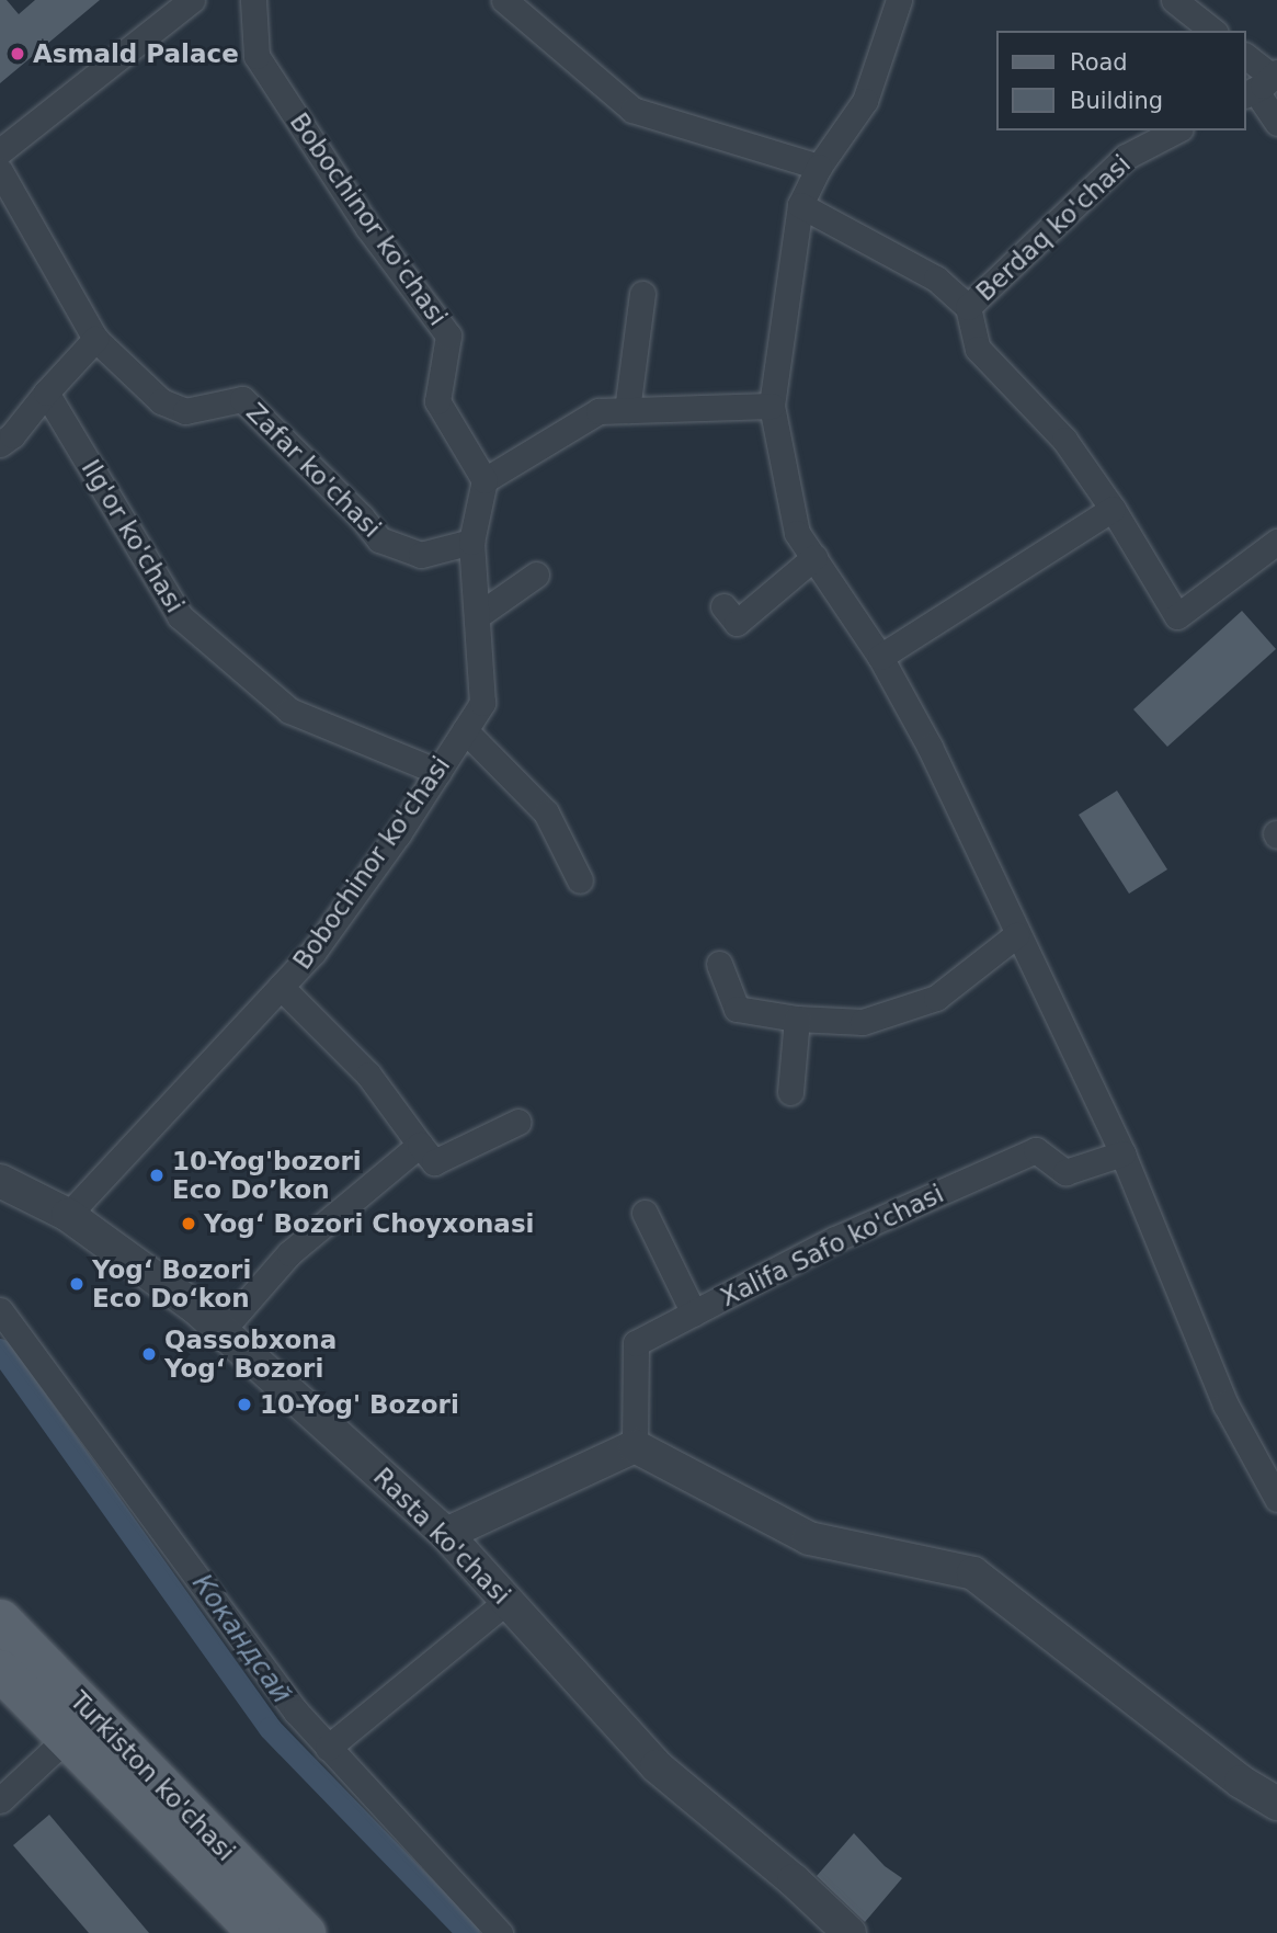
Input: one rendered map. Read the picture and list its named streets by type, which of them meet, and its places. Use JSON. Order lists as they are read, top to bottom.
{
  "streets": {
    "main road": ["Turkiston ko'chasi"],
    "street": [
      "Bobochinor ko'chasi",
      "Berdaq ko'chasi",
      "Zafar ko'chasi",
      "Ilg'or ko'chasi",
      "Xalifa Safo ko'chasi",
      "Rasta ko'chasi"
    ]
  },
  "crossings": [
    ["Bobochinor ko'chasi", "Zafar ko'chasi"],
    ["Bobochinor ko'chasi", "Ilg'or ko'chasi"],
    ["Bobochinor ko'chasi", "Rasta ko'chasi"]
  ],
  "water": ["Кокандсай"],
  "places": [
    "Asmald Palace",
    "10-Yog'bozori Eco Do’kon",
    "Yogʻ Bozori Choyxonasi",
    "Yogʻ Bozori Eco Doʻkon",
    "Qassobxona Yog‘ Bozori",
    "10-Yog' Bozori"
  ],
  "legend": ["Road", "Building"]
}
